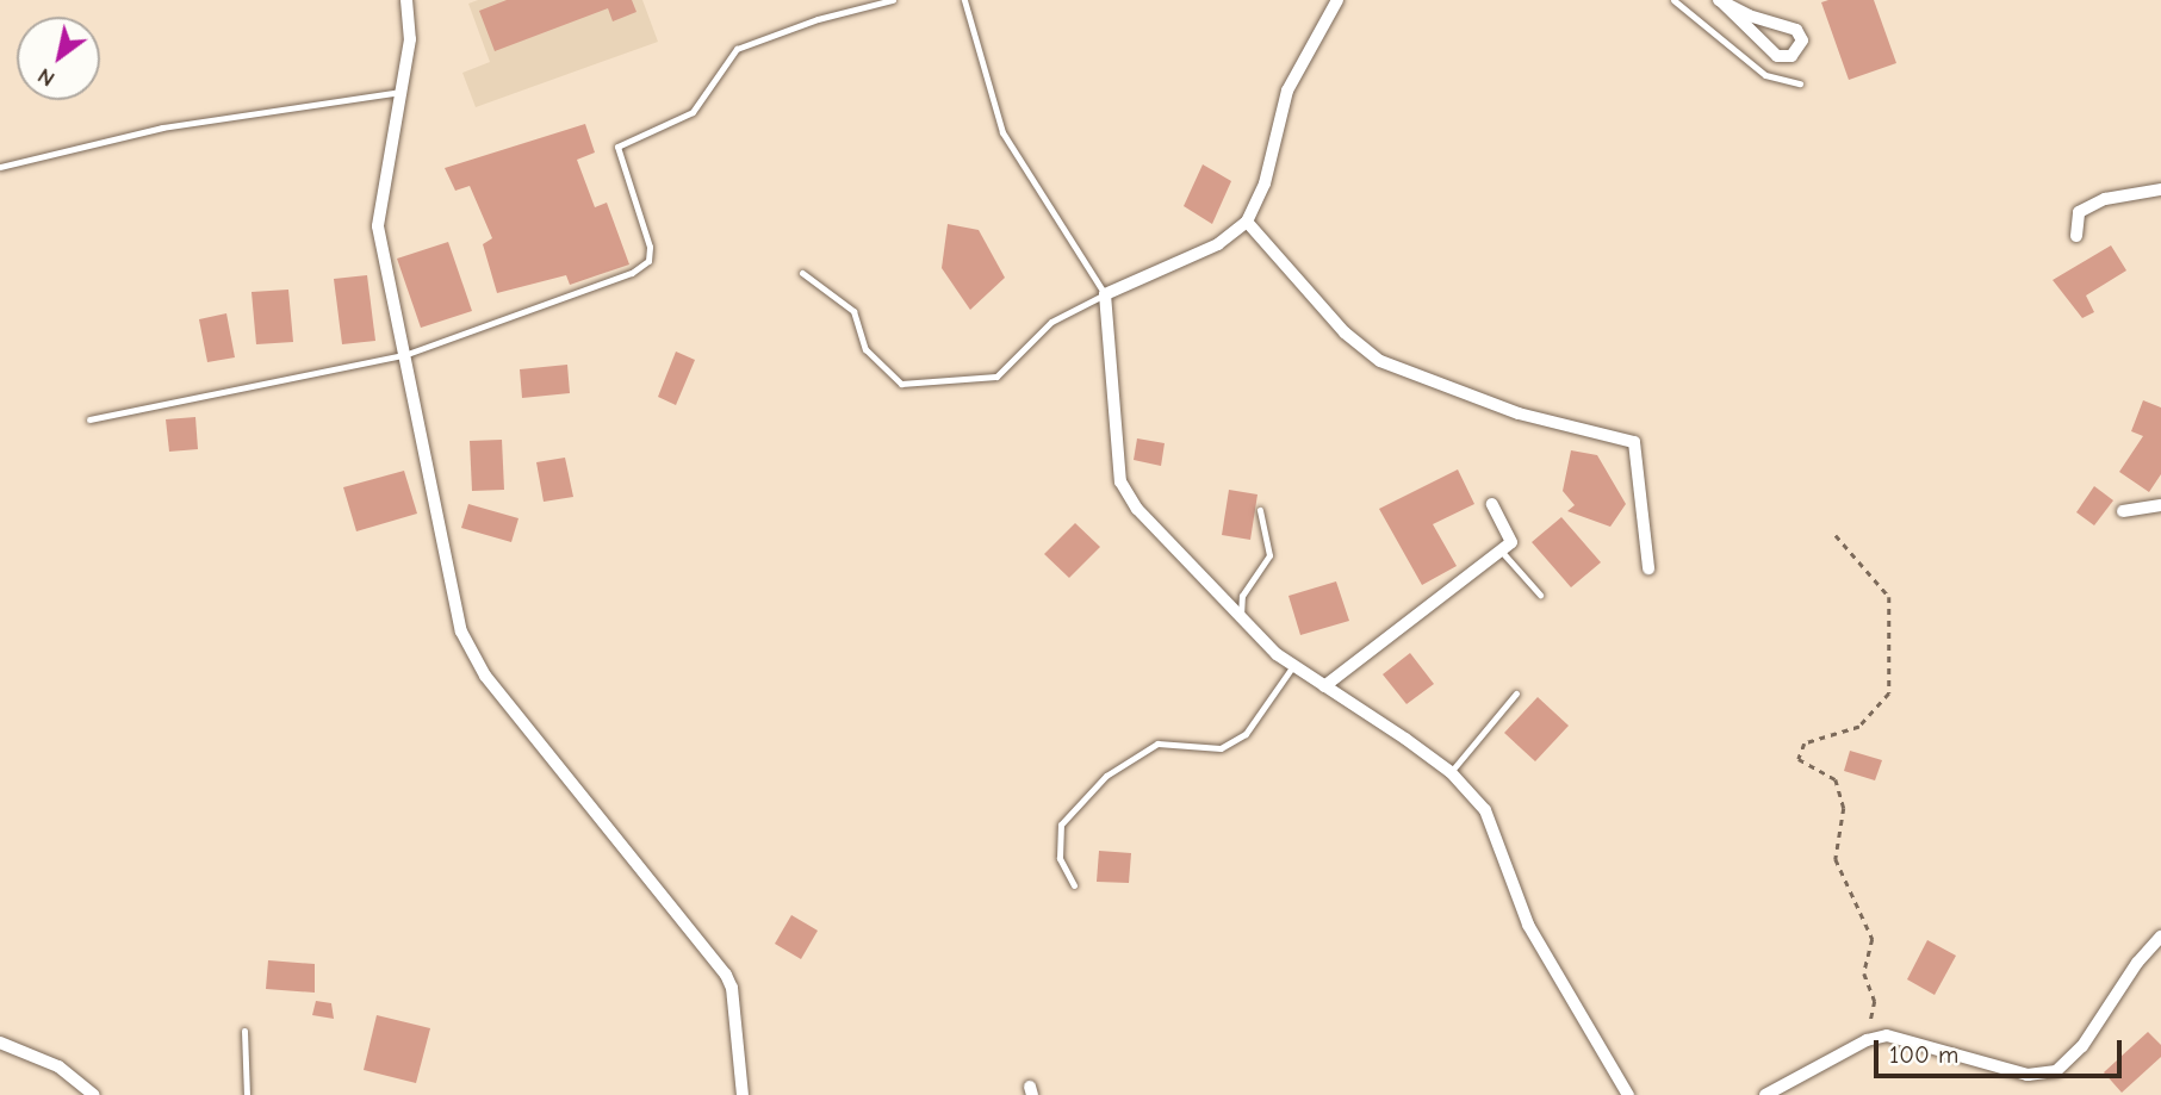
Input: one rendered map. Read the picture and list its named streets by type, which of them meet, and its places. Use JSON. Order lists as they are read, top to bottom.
{
  "scale_bar": "100 m",
  "north": "bottom left"
}
